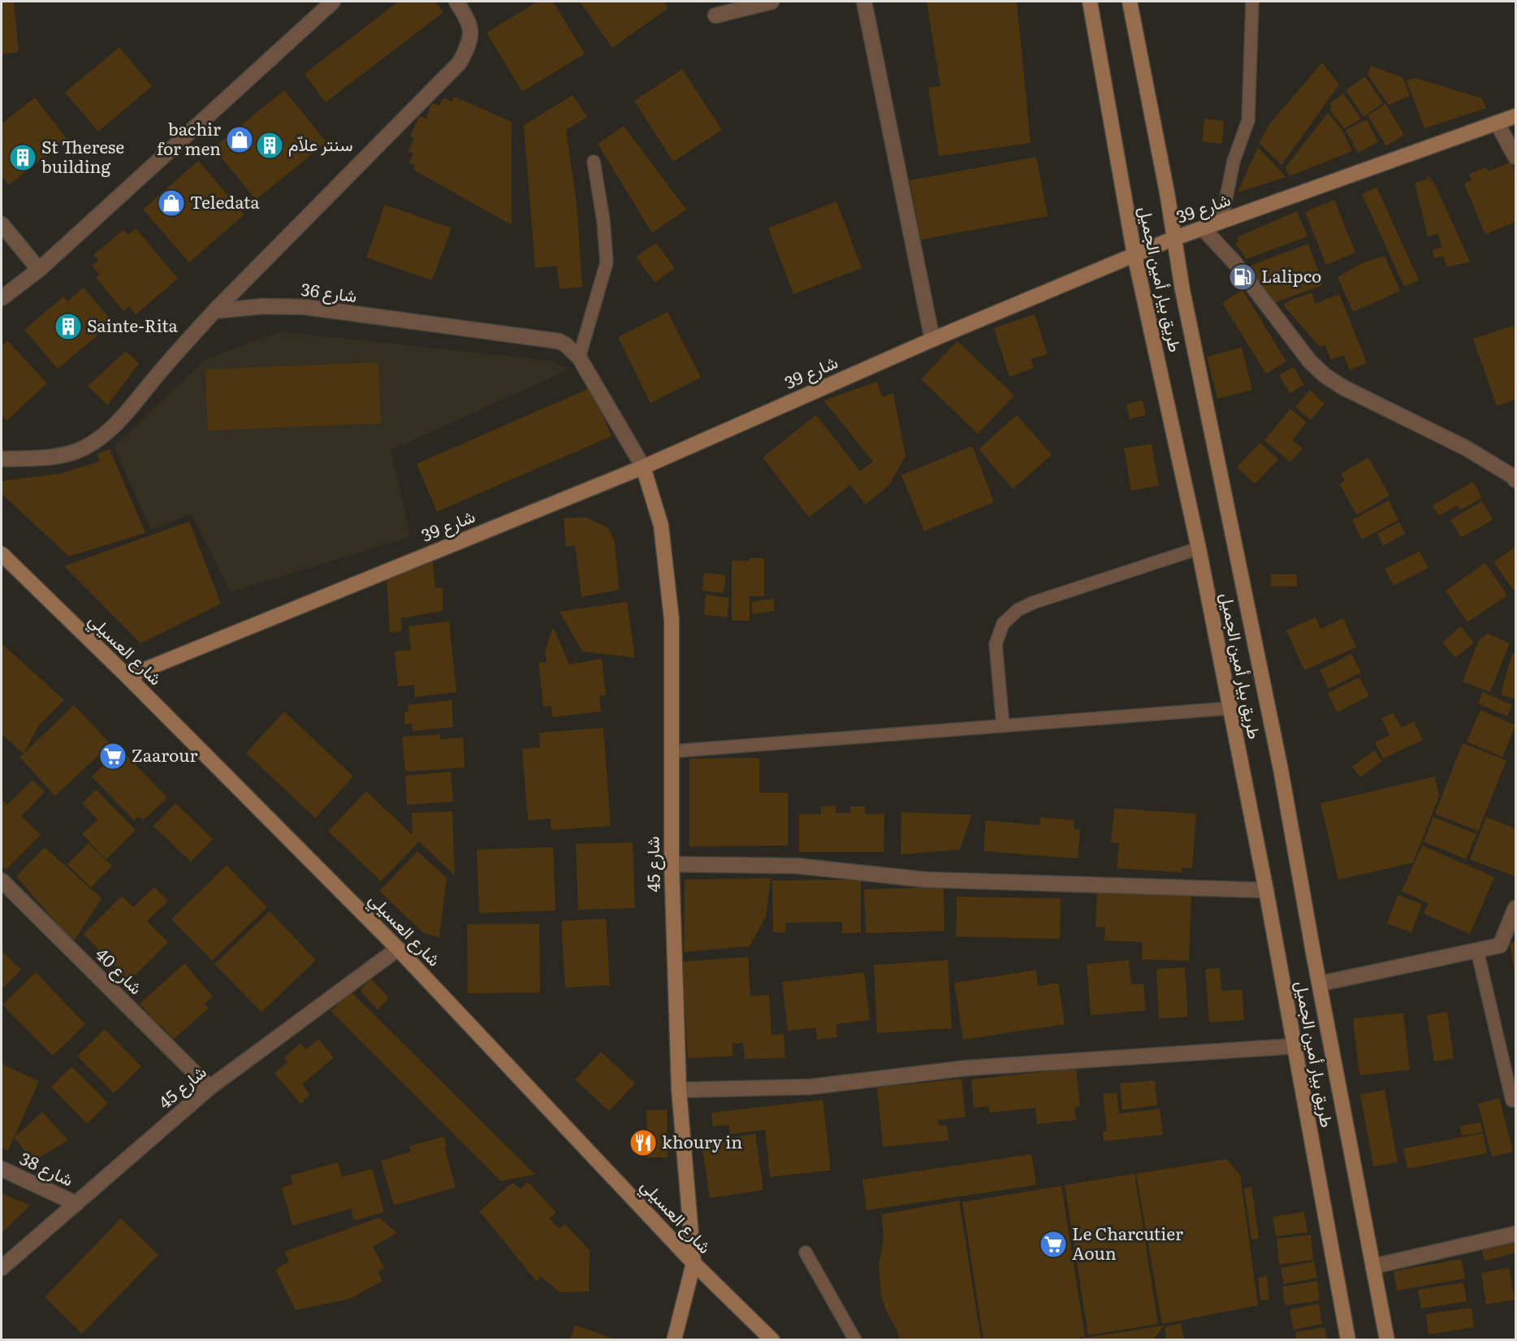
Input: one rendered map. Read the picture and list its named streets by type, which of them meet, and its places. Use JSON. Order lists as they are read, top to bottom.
{
  "streets": {
    "street": [
      "شارع 39",
      "طريق بيار أمين الجميل",
      "شارع 36",
      "شارع العسيلي",
      "شارع 45",
      "شارع 40",
      "شارع 38"
    ]
  },
  "crossings": [
    ["شارع 39", "طريق بيار أمين الجميل"],
    ["شارع 39", "شارع 36"],
    ["شارع 39", "شارع العسيلي"],
    ["شارع 39", "شارع 45"],
    ["شارع 36", "شارع 45"],
    ["شارع العسيلي", "شارع 45"],
    ["شارع 45", "شارع 40"],
    ["شارع 45", "شارع 38"]
  ],
  "places": {
    "shop": ["bachir for men", "Teledata"],
    "building": ["سنتر علاّم", "St Therese building", "Sainte-Rita"],
    "fuel station": ["Lalipco"],
    "supermarket": ["Zaarour", "Le Charcutier Aoun"],
    "restaurant": ["khoury in"]
  }
}
